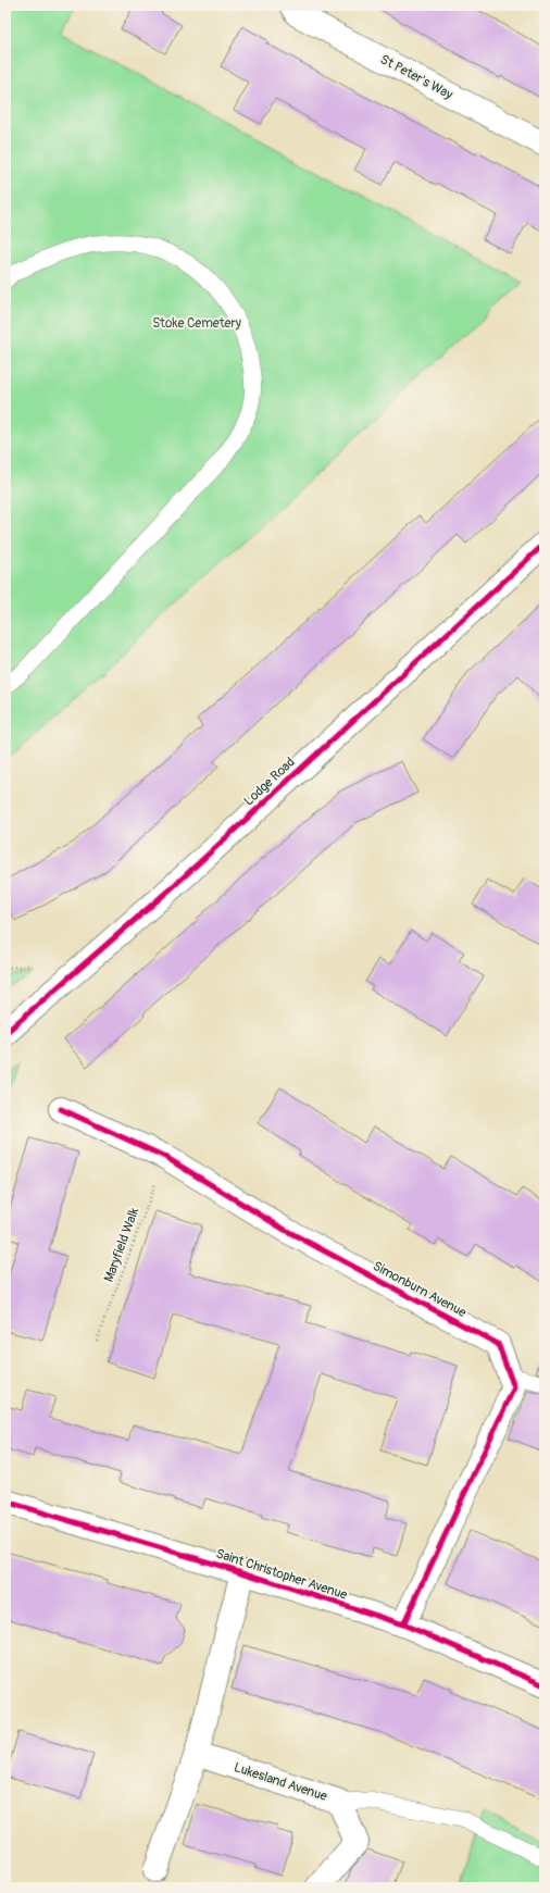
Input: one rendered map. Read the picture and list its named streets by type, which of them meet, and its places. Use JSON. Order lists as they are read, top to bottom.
{
  "streets": {
    "street": [
      "St Peter's Way",
      "Lodge Road",
      "Simonburn Avenue",
      "Saint Christopher Avenue",
      "Lukesland Avenue"
    ],
    "path": ["Maryfield Walk"]
  },
  "crossings": [
    ["Maryfield Walk", "Simonburn Avenue"],
    ["Simonburn Avenue", "Saint Christopher Avenue"]
  ],
  "parks": ["Stoke Cemetery"]
}
